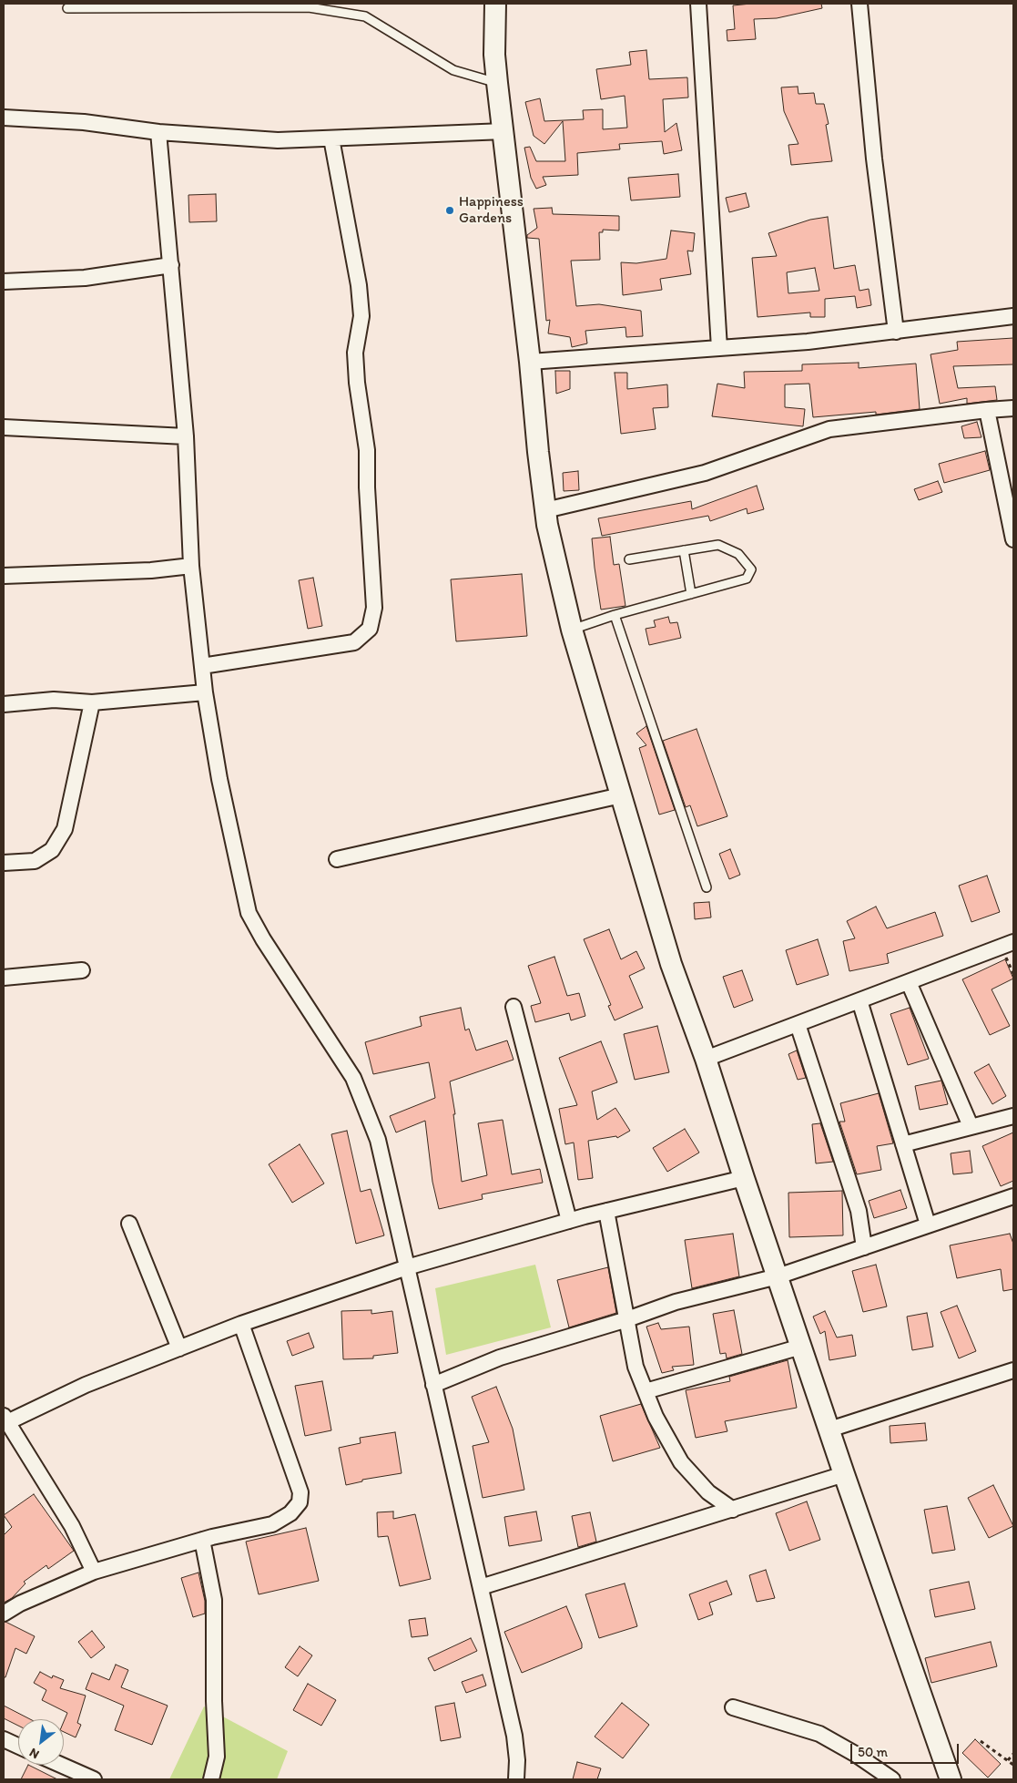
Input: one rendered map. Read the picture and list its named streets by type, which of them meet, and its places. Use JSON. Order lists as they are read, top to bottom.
{
  "places": ["Happiness Gardens"],
  "scale_bar": "50 m",
  "north": "bottom left"
}
